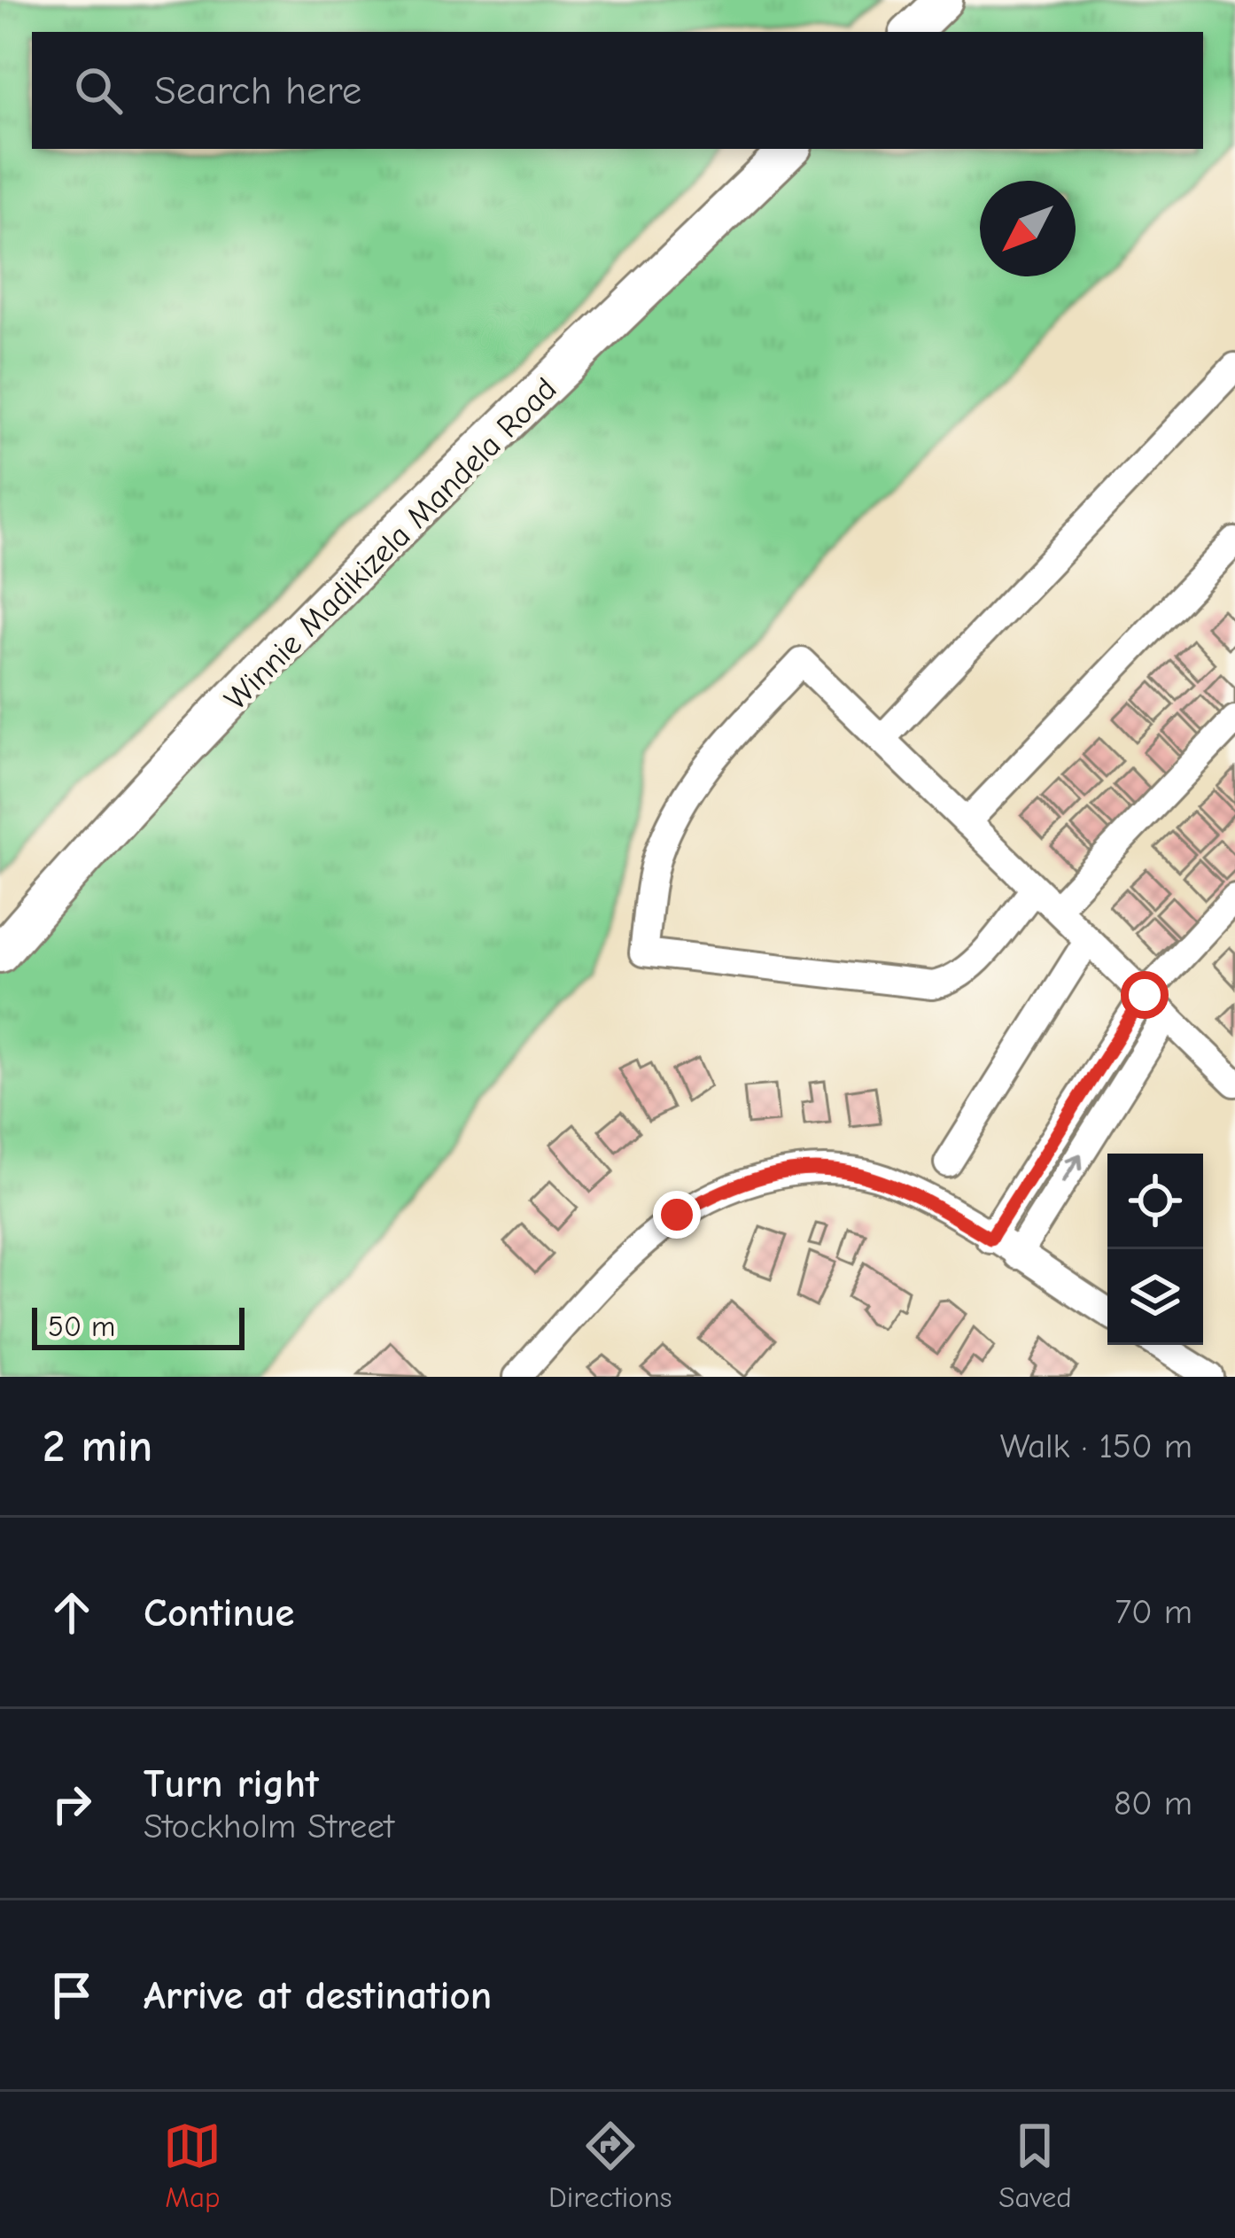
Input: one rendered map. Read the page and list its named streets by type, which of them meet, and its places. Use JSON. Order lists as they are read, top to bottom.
{
  "streets": {
    "main road": ["Winnie Madikizela Mandela Road"]
  },
  "scale_bar": "50 m",
  "north": "bottom left",
  "page": {
    "search": "Search here",
    "scale": "50 m",
    "heading": ["2 min", "Walk · 150 m"],
    "list": [
      ["Continue", "70 m"],
      ["Turn right", "Stockholm Street", "80 m"],
      "Arrive at destination"
    ],
    "nav": ["Map", "Directions", "Saved"]
  }
}
